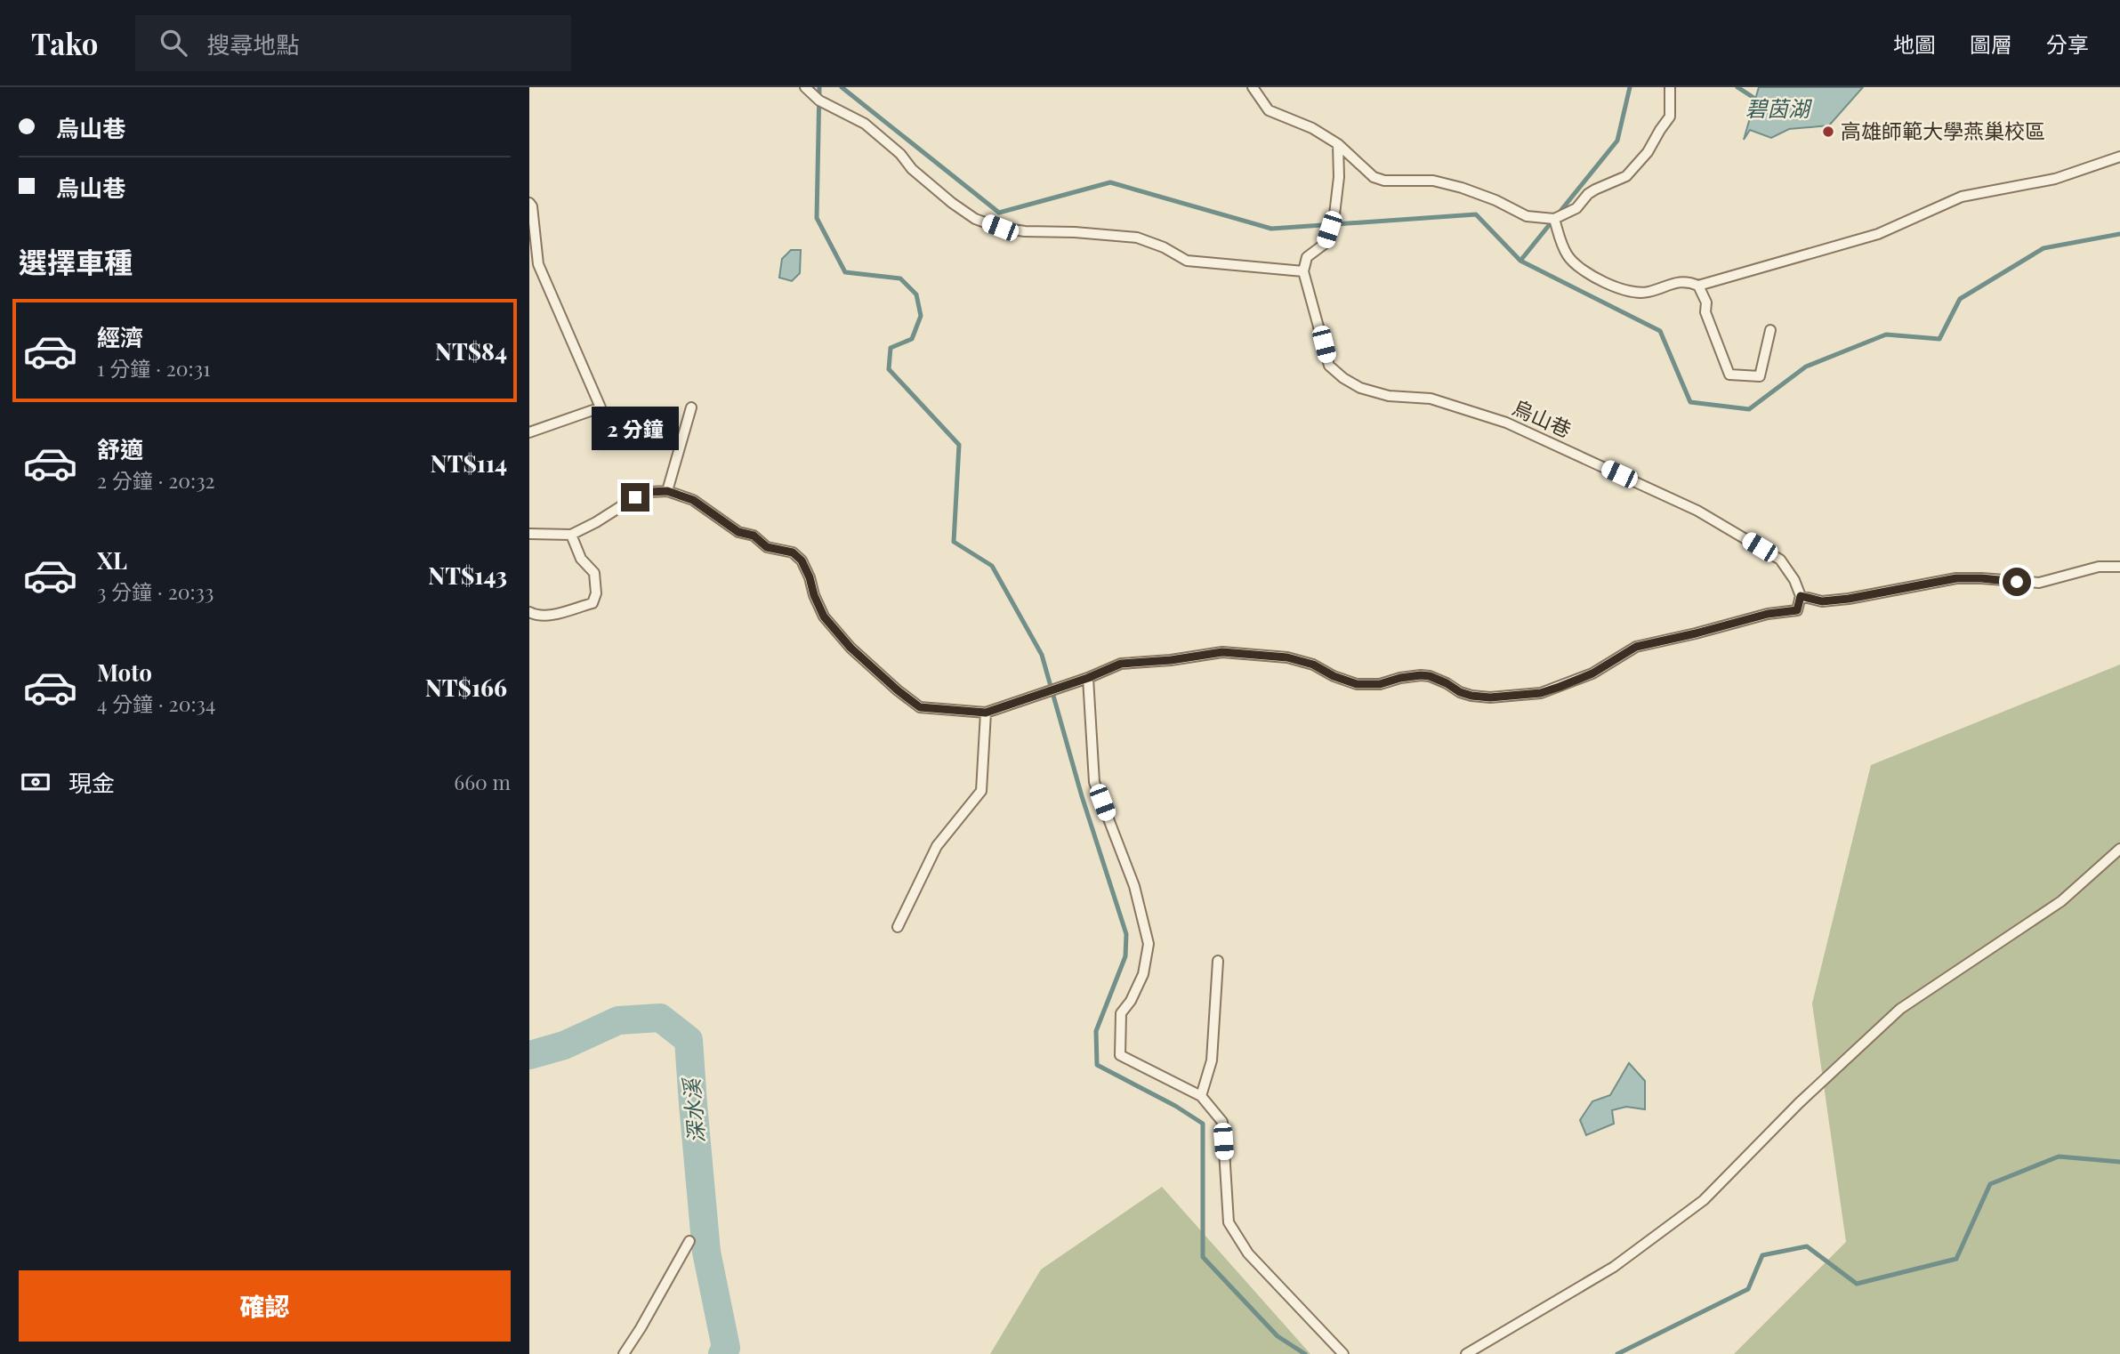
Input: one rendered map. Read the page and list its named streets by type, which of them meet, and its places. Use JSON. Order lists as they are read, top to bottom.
{
  "streets": {
    "lane": ["烏山巷"]
  },
  "water": ["碧茵湖", "深水溪"],
  "places": ["高雄師範大學燕巢校區"],
  "page": {
    "header": "Tako",
    "search": "搜尋地點",
    "nav": ["地圖", "圖層", "分享"],
    "banner": ["烏山巷", "烏山巷"],
    "heading": "選擇車種",
    "list": [
      {
        "name": "經濟",
        "note": "1 分鐘 · 20:31",
        "value": "NT$84"
      },
      {
        "name": "舒適",
        "note": "2 分鐘 · 20:32",
        "value": "NT$114"
      },
      {
        "name": "XL",
        "note": "3 分鐘 · 20:33",
        "value": "NT$143"
      },
      {
        "name": "Moto",
        "note": "4 分鐘 · 20:34",
        "value": "NT$166"
      }
    ],
    "bubble": "2 分鐘",
    "pay": ["現金", "660 m"],
    "buttons": "確認"
  }
}
